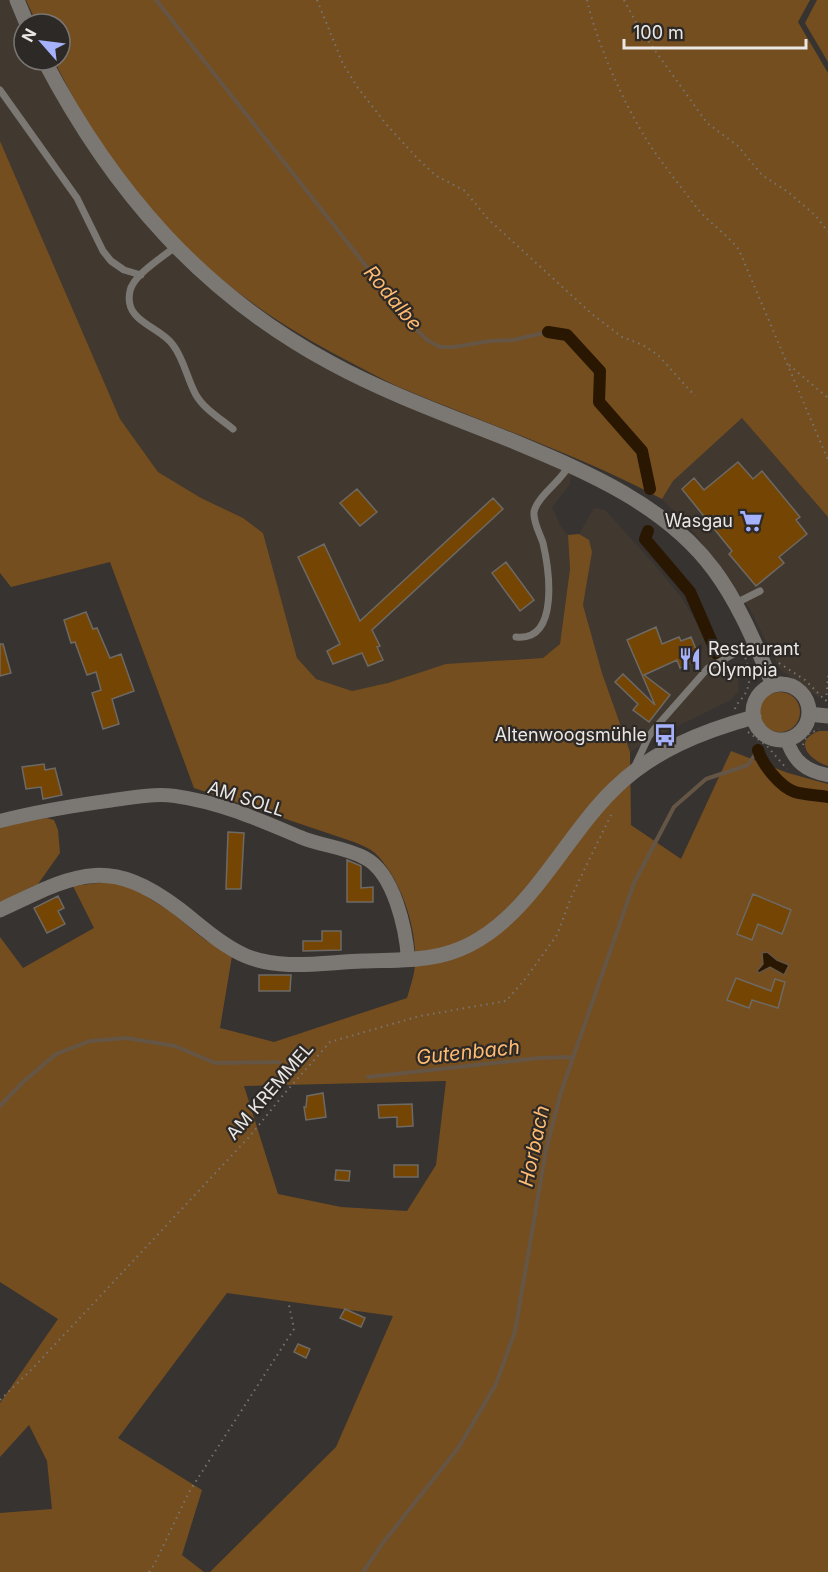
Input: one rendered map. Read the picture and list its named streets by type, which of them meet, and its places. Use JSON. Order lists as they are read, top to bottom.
{
  "streets": {
    "street": ["AM SOLL"],
    "path": ["AM KREMMEL"]
  },
  "water": ["Rodalbe", "Gutenbach", "Horbach"],
  "places": {
    "supermarket": ["Wasgau"],
    "restaurant": ["Restaurant Olympia"],
    "bus stop": ["Altenwoogsmühle"]
  },
  "scale_bar": "100 m",
  "north": "top left"
}
